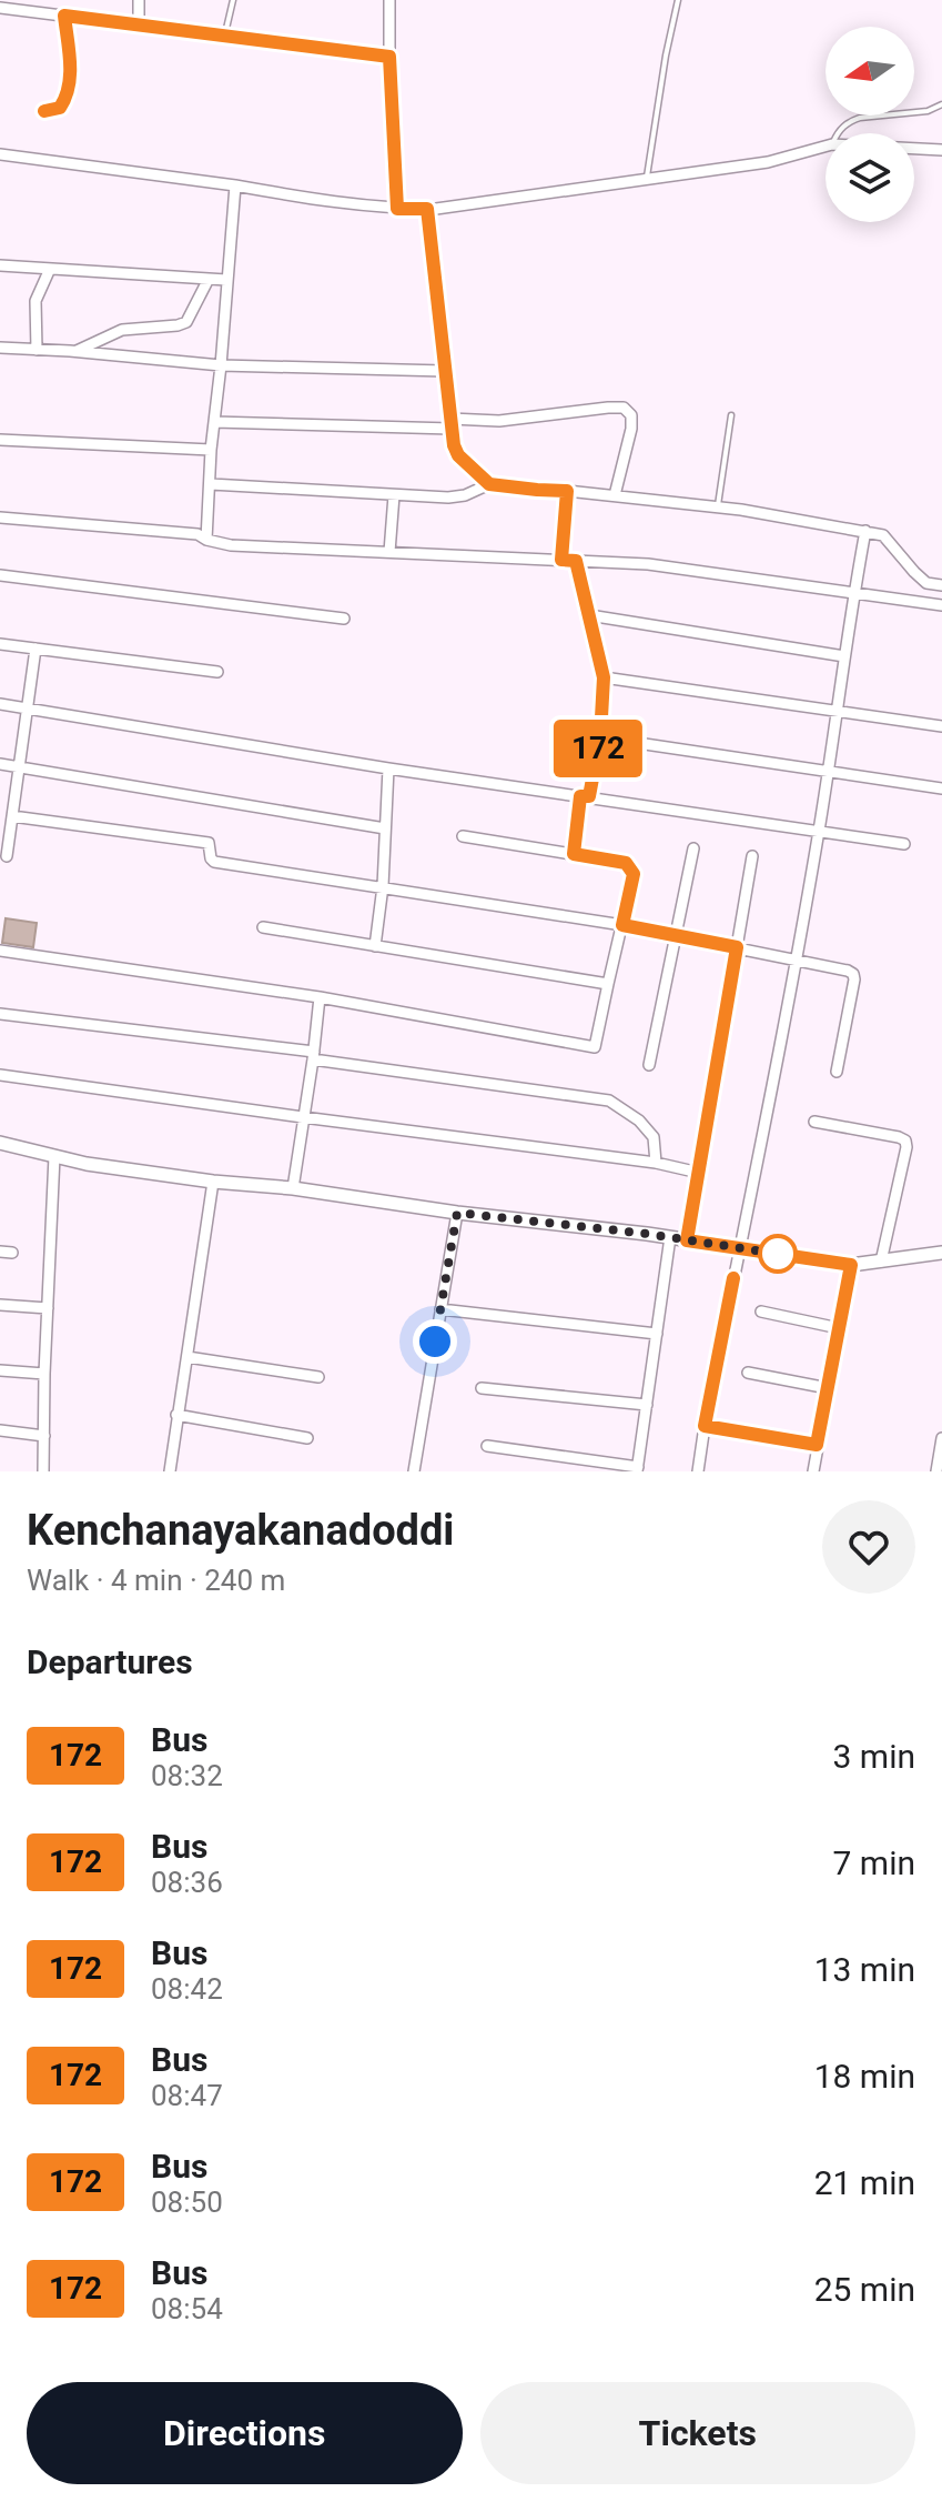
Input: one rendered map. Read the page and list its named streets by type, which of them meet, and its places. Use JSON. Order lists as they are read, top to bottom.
{
  "lines": ["bus line 172"],
  "north": "left",
  "page": {
    "on_map": "172",
    "heading": [
      ["Kenchanayakanadoddi", "Walk · 4 min · 240 m"],
      "Departures"
    ],
    "list": [
      {
        "mark": "172",
        "name": "Bus",
        "note": "08:32",
        "value": "3 min"
      },
      {
        "mark": "172",
        "name": "Bus",
        "note": "08:36",
        "value": "7 min"
      },
      {
        "mark": "172",
        "name": "Bus",
        "note": "08:42",
        "value": "13 min"
      },
      {
        "mark": "172",
        "name": "Bus",
        "note": "08:47",
        "value": "18 min"
      },
      {
        "mark": "172",
        "name": "Bus",
        "note": "08:50",
        "value": "21 min"
      },
      {
        "mark": "172",
        "name": "Bus",
        "note": "08:54",
        "value": "25 min"
      }
    ],
    "buttons": ["Directions", "Tickets"]
  }
}
